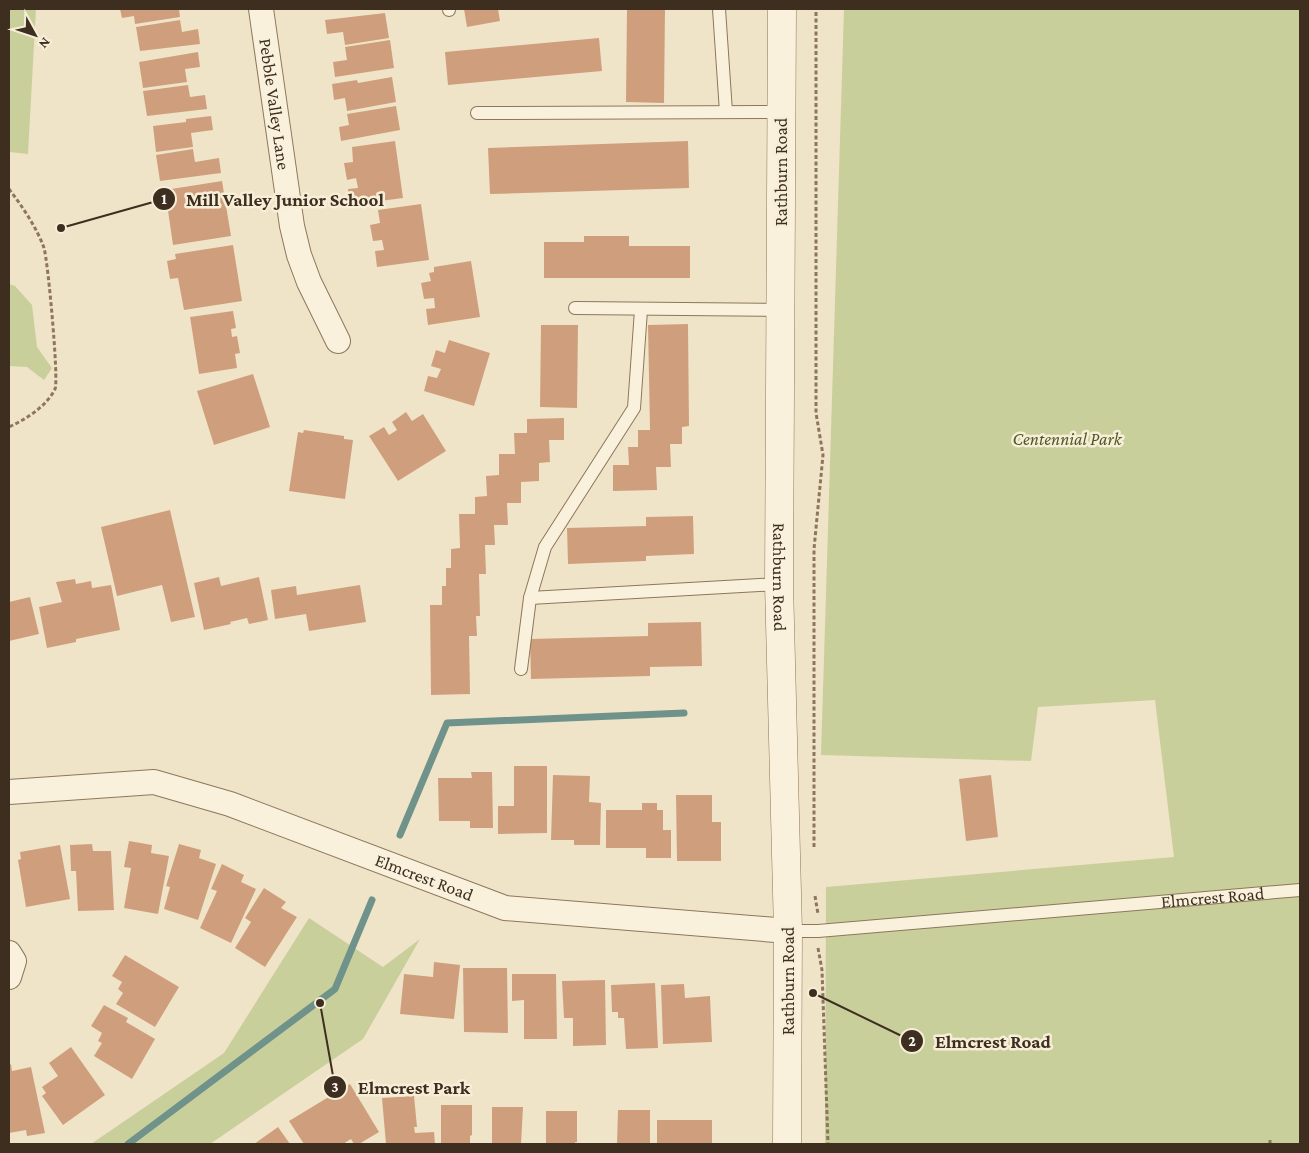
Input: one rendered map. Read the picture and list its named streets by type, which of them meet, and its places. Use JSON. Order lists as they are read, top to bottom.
{
  "streets": {
    "street": ["Pebble Valley Lane", "Rathburn Road", "Elmcrest Road"]
  },
  "crossings": [
    ["Rathburn Road", "Elmcrest Road"]
  ],
  "parks": ["Centennial Park"],
  "places": ["Mill Valley Junior School", "Elmcrest Road", "Elmcrest Park"],
  "north": "bottom right"
}
